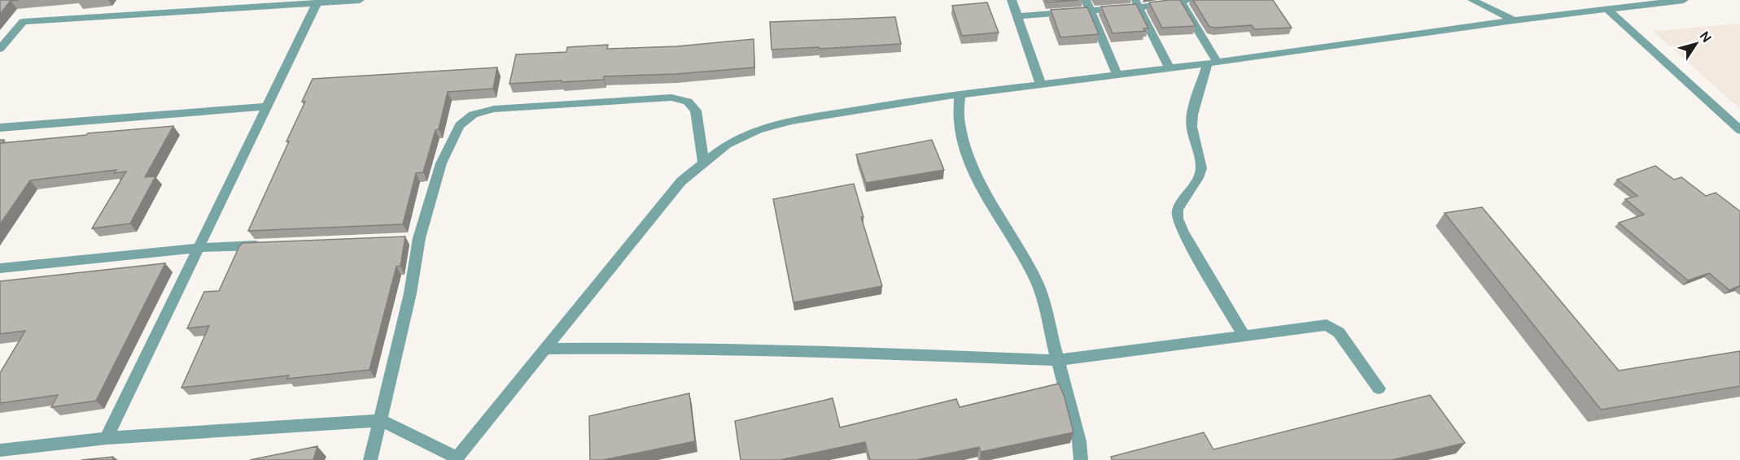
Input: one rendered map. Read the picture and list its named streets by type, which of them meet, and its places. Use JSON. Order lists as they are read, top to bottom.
{
  "north": "top right"
}
